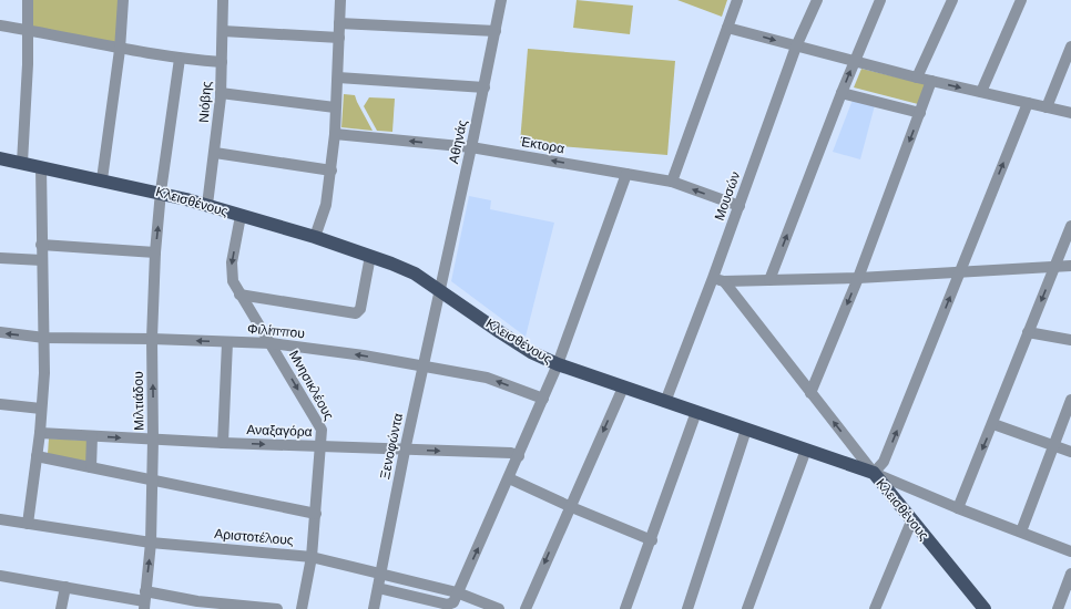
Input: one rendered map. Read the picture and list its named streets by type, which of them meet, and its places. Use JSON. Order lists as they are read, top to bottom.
{
  "streets": {
    "main road": ["Κλεισθένους"],
    "street": [
      "Νιόβης",
      "Αθηνάς",
      "Έκτορα",
      "Μουσών",
      "Φιλίππου",
      "Μνησικλέους",
      "Μιλτιάδου",
      "Αναξαγόρα",
      "Ξενοφώντα",
      "Αριστοτέλους"
    ]
  },
  "crossings": [
    ["Νιόβης", "Κλεισθένους"],
    ["Αθηνάς", "Έκτορα"],
    ["Αθηνάς", "Κλεισθένους"],
    ["Αθηνάς", "Ξενοφώντα"],
    ["Έκτορα", "Μουσών"],
    ["Μουσών", "Κλεισθένους"],
    ["Κλεισθένους", "Μνησικλέους"],
    ["Κλεισθένους", "Μιλτιάδου"],
    ["Κλεισθένους", "Ξενοφώντα"],
    ["Φιλίππου", "Μνησικλέους"],
    ["Φιλίππου", "Μιλτιάδου"],
    ["Φιλίππου", "Ξενοφώντα"],
    ["Μνησικλέους", "Αναξαγόρα"],
    ["Μνησικλέους", "Αριστοτέλους"],
    ["Μιλτιάδου", "Αναξαγόρα"],
    ["Μιλτιάδου", "Αριστοτέλους"],
    ["Αναξαγόρα", "Ξενοφώντα"],
    ["Ξενοφώντα", "Αριστοτέλους"]
  ],
  "one_way": ["Φιλίππου"]
}
